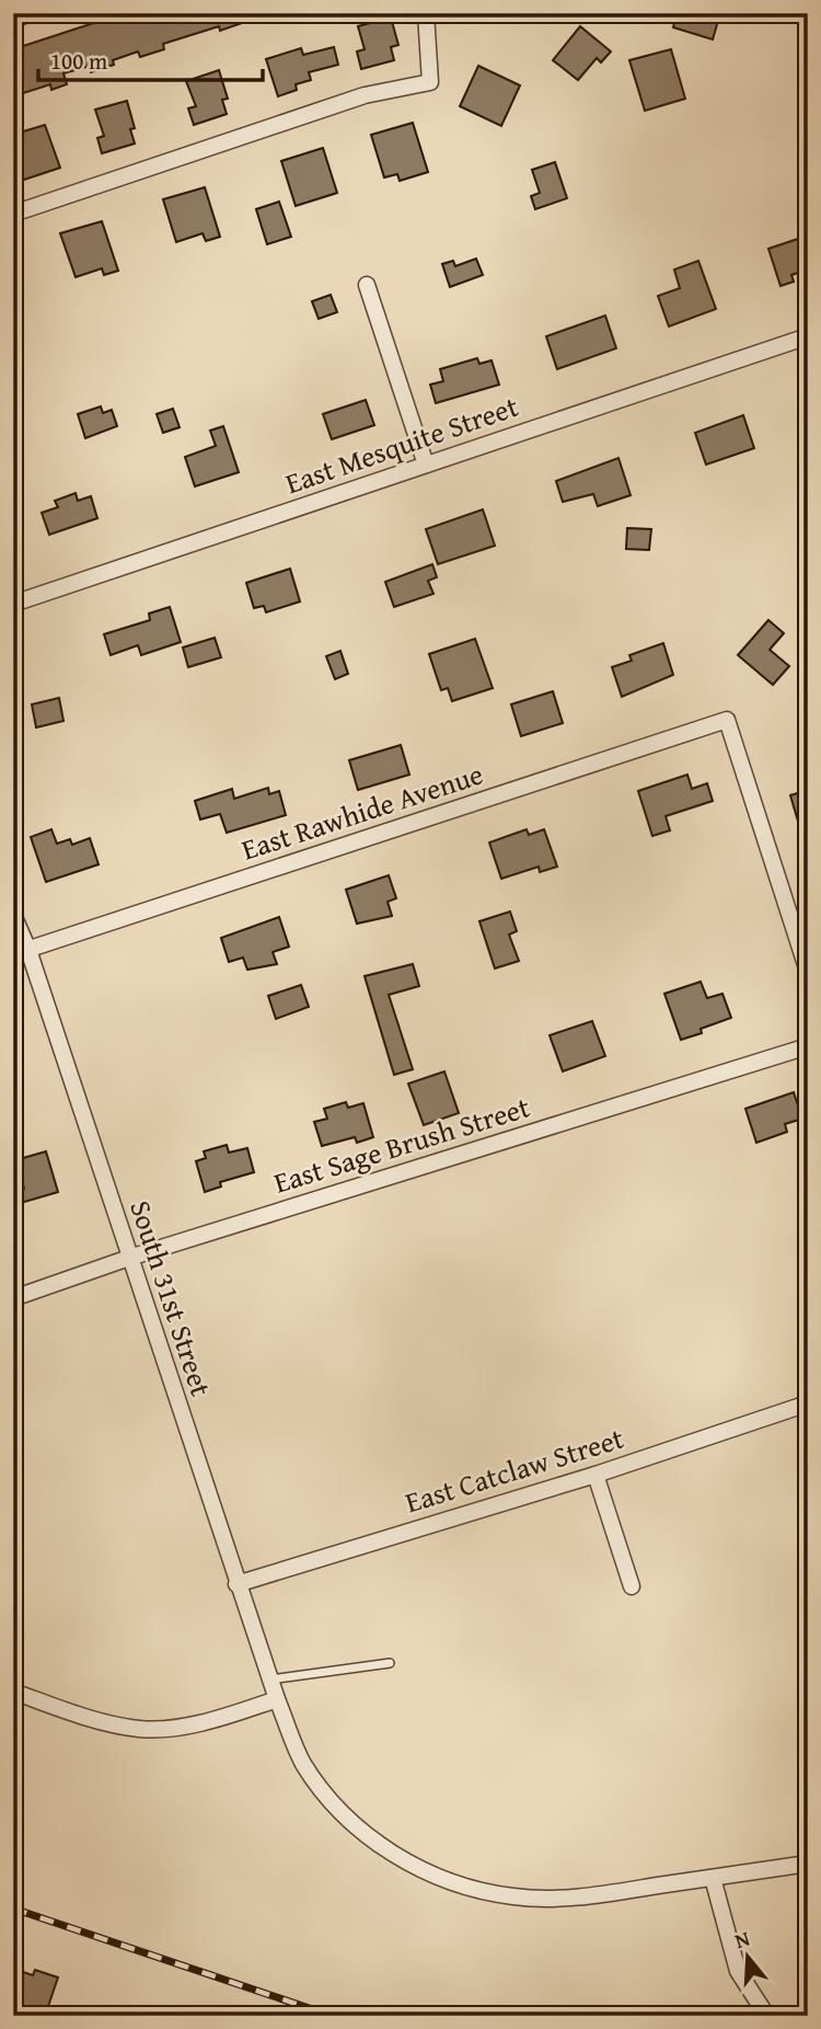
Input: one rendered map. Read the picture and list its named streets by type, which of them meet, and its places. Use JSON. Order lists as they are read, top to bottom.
{
  "streets": {
    "street": [
      "East Mesquite Street",
      "East Rawhide Avenue",
      "East Sage Brush Street",
      "South 31st Street",
      "East Catclaw Street"
    ]
  },
  "crossings": [
    ["East Rawhide Avenue", "South 31st Street"],
    ["East Sage Brush Street", "South 31st Street"],
    ["South 31st Street", "East Catclaw Street"]
  ],
  "scale_bar": "100 m",
  "north": "top"
}
